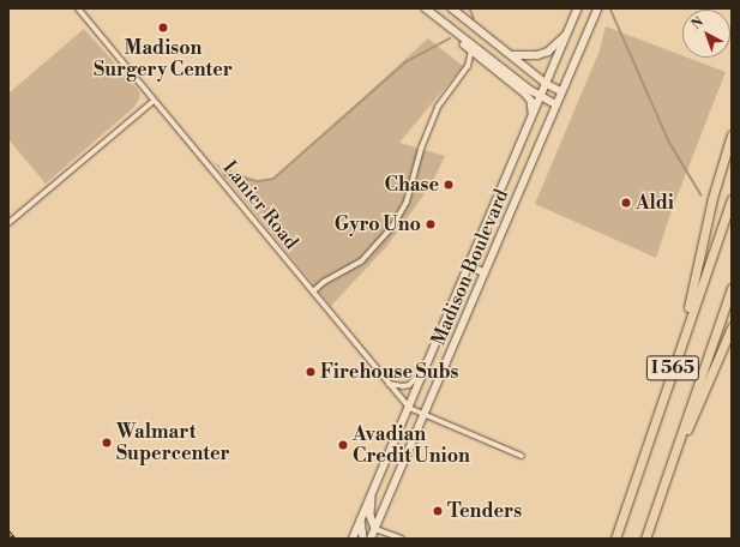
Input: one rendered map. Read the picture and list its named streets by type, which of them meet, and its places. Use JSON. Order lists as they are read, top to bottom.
{
  "streets": {
    "highway": ["I 565"],
    "main road": ["Madison Boulevard"],
    "street": ["Lanier Road"]
  },
  "crossings": [
    ["Lanier Road", "Madison Boulevard"]
  ],
  "places": [
    "Madison Surgery Center",
    "Chase",
    "Aldi",
    "Gyro Uno",
    "Firehouse Subs",
    "Walmart Supercenter",
    "Avadian Credit Union",
    "Tenders"
  ],
  "north": "top left"
}
